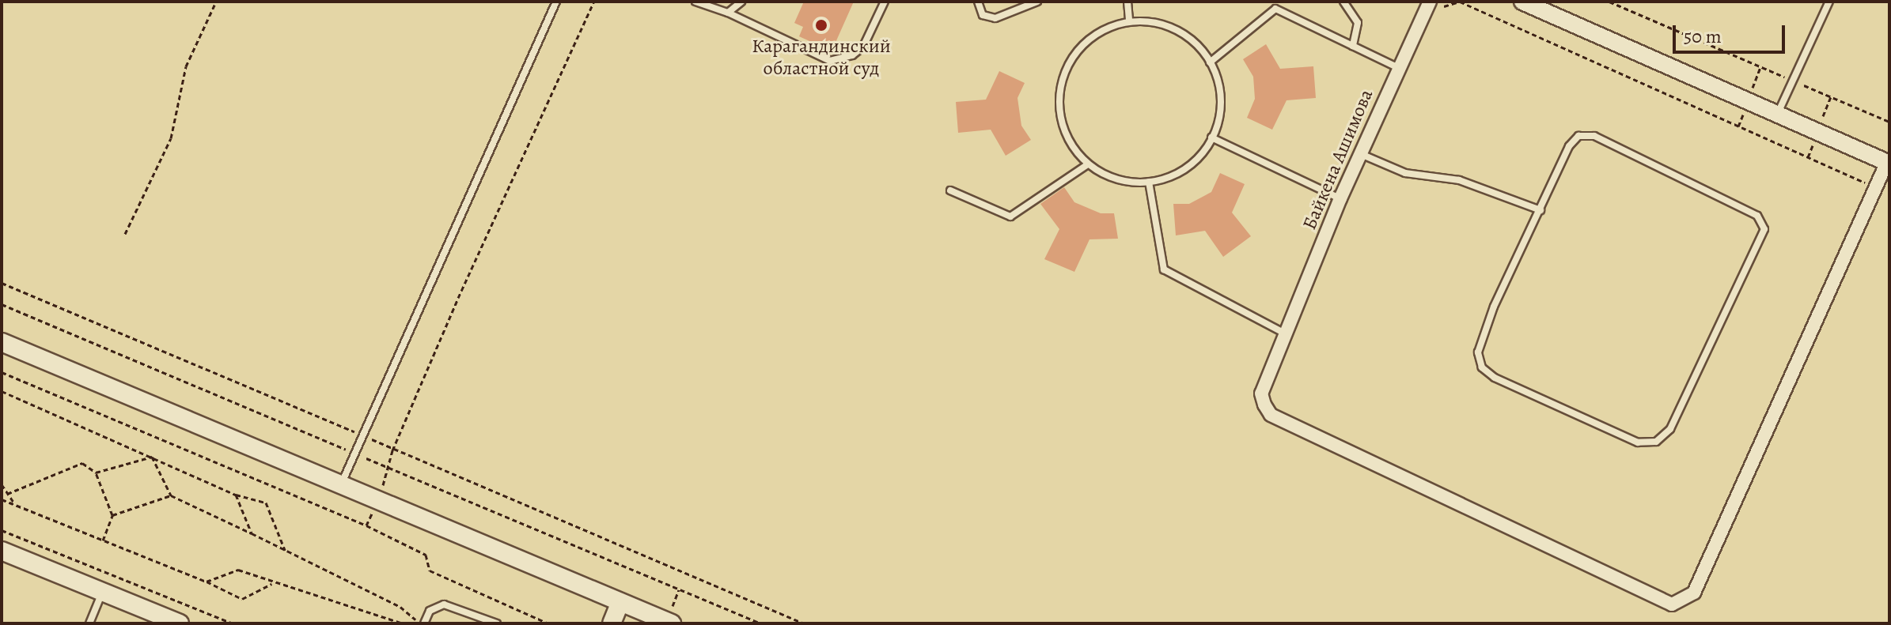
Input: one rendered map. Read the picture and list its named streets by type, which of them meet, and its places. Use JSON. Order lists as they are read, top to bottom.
{
  "streets": {
    "street": ["Байкена Ашимова"]
  },
  "places": ["Карагандинский областной суд"],
  "scale_bar": "50 m"
}
